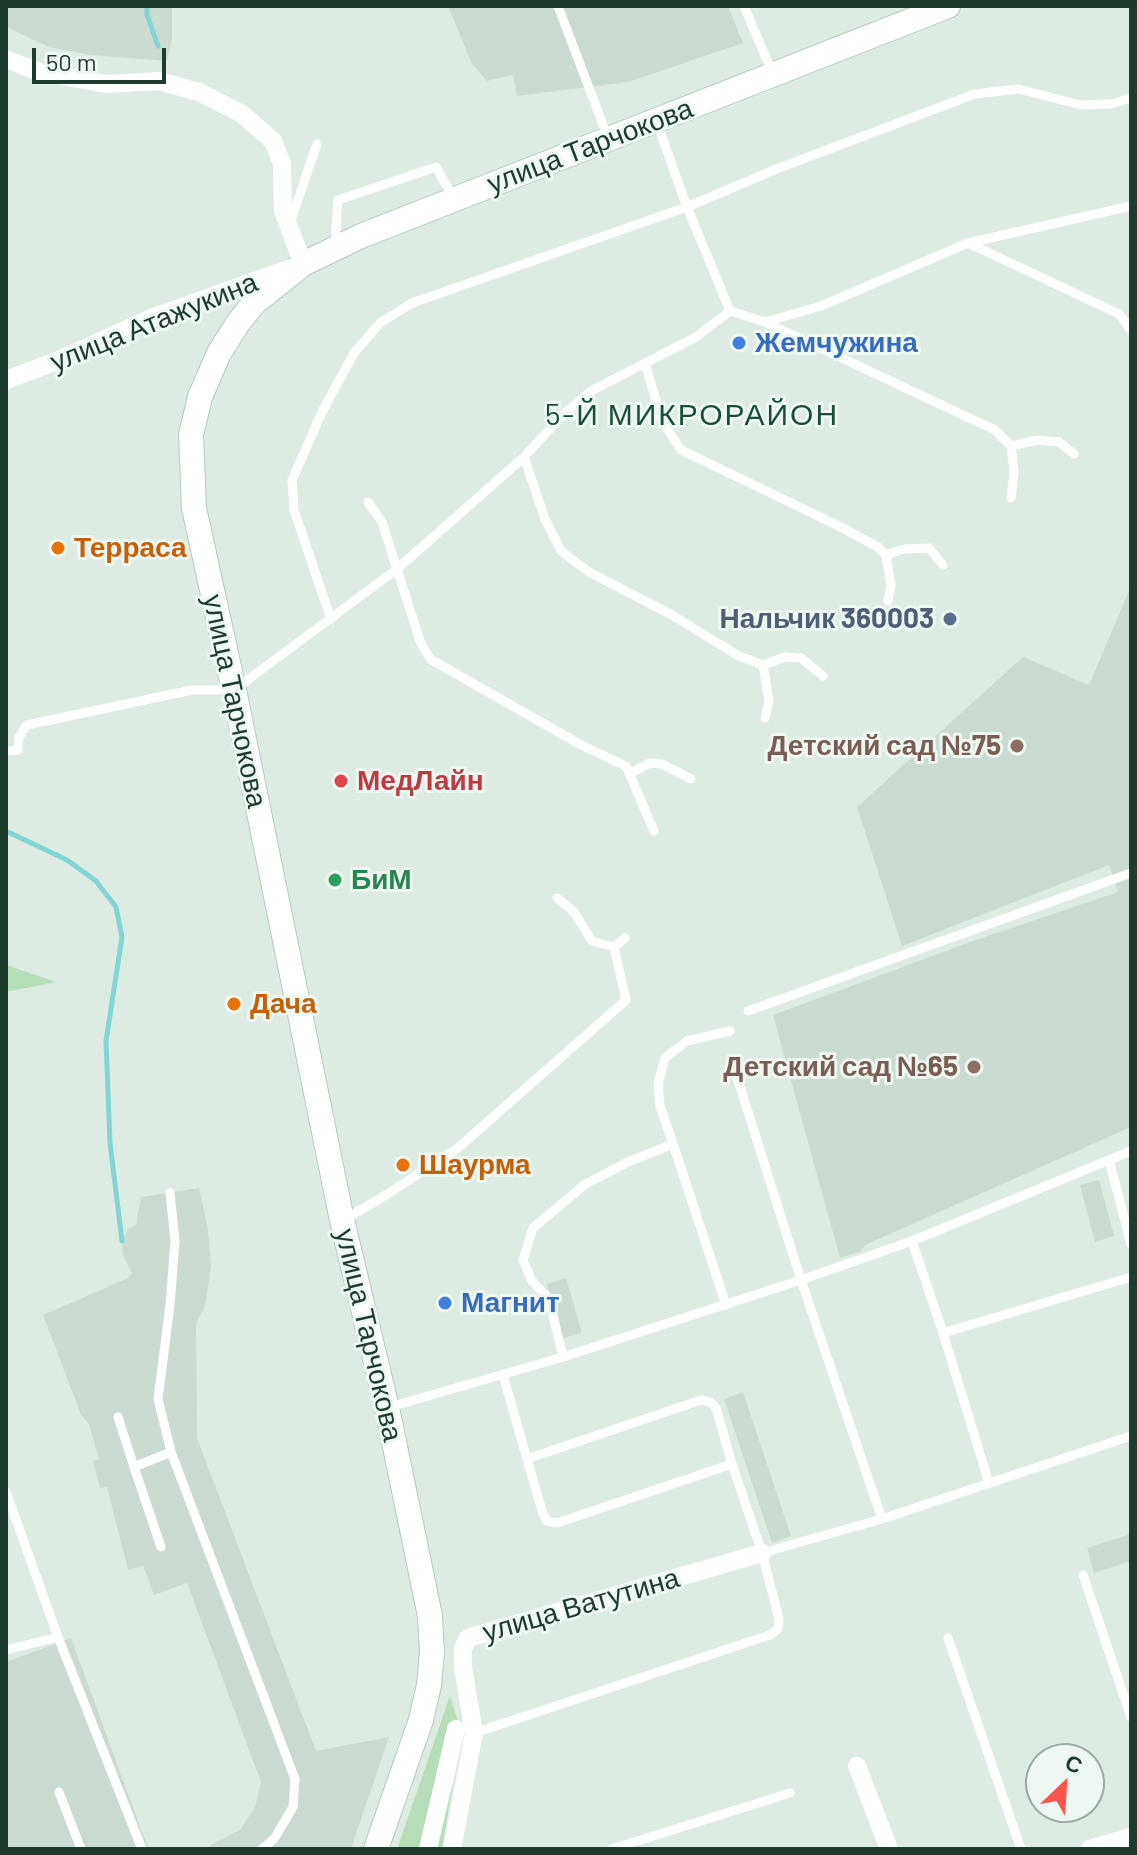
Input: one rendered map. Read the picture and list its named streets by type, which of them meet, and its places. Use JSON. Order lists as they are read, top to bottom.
{
  "streets": {
    "main road": ["улица Тарчокова"],
    "street": ["улица Атажукина", "улица Ватутина"]
  },
  "crossings": [
    ["улица Тарчокова", "улица Атажукина"]
  ],
  "districts": ["5-Й МИКРОРАЙОН"],
  "places": [
    "Жемчужина",
    "Терраса",
    "Нальчик 360003",
    "Детский сад №75",
    "МедЛайн",
    "БиМ",
    "Дача",
    "Детский сад №65",
    "Шаурма",
    "Магнит"
  ],
  "scale_bar": "50 m",
  "north": "top right"
}
